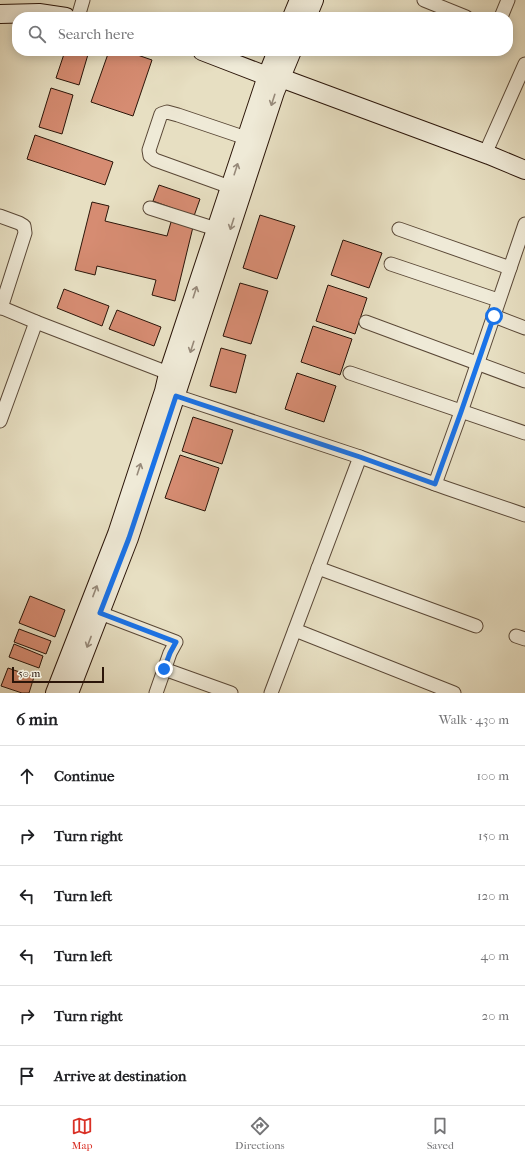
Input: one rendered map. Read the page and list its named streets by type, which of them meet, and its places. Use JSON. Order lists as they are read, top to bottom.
{
  "scale_bar": "50 m",
  "page": {
    "search": "Search here",
    "scale": "50 m",
    "heading": ["6 min", "Walk · 430 m"],
    "list": [
      ["Continue", "100 m"],
      ["Turn right", "150 m"],
      ["Turn left", "120 m"],
      ["Turn left", "40 m"],
      ["Turn right", "20 m"],
      "Arrive at destination"
    ],
    "nav": ["Map", "Directions", "Saved"]
  }
}
